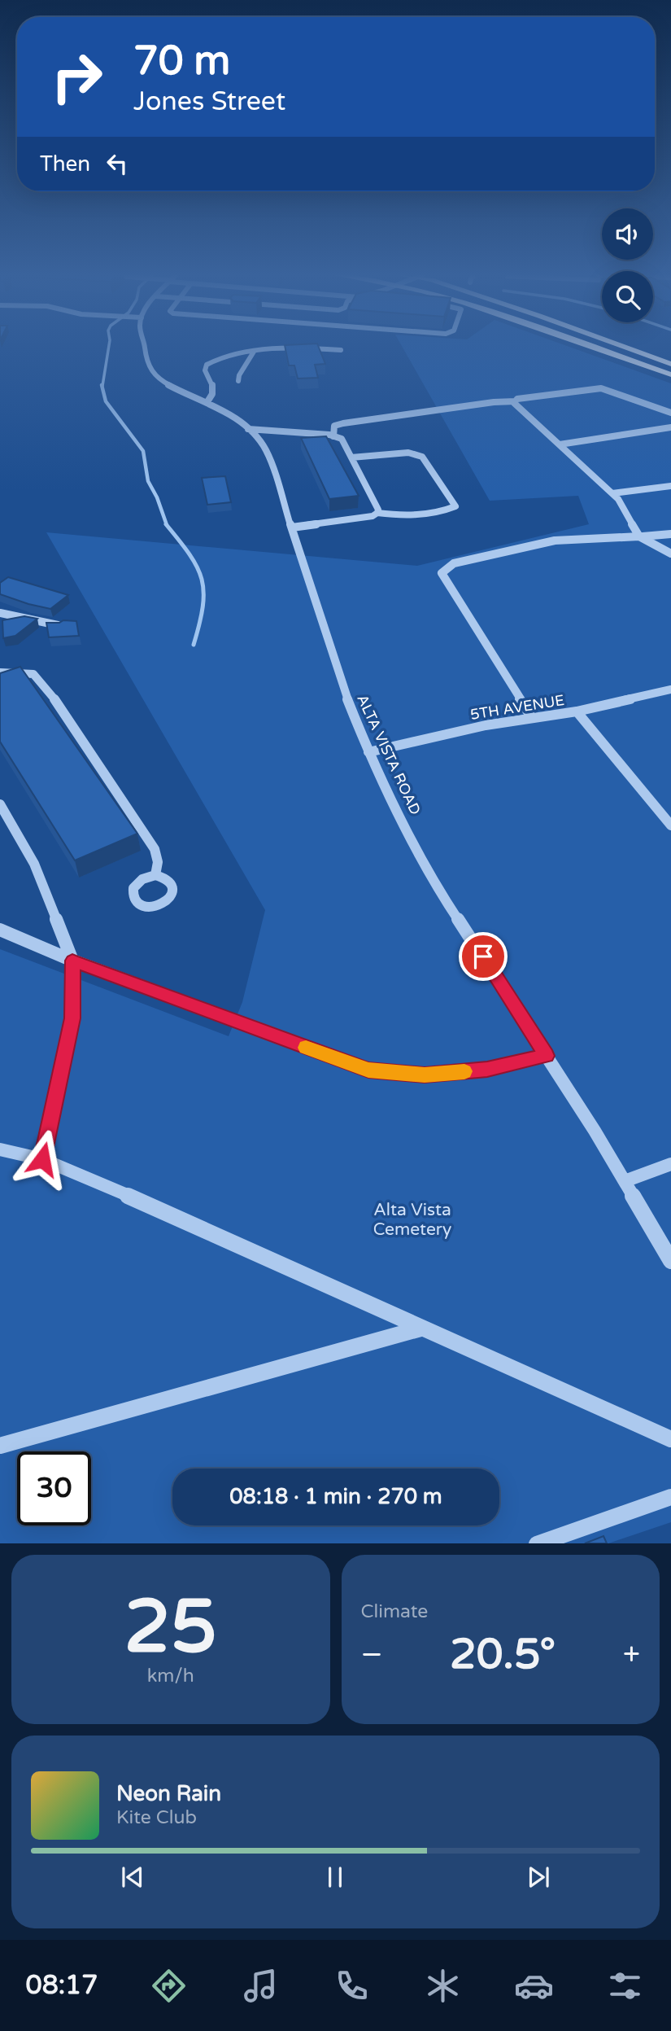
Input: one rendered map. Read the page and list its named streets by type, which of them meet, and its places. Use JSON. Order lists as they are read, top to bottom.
{
  "streets": {
    "street": ["5TH AVENUE", "ALTA VISTA ROAD"]
  },
  "crossings": [
    ["5TH AVENUE", "ALTA VISTA ROAD"]
  ],
  "parks": ["Alta Vista Cemetery"],
  "page": {
    "turn": ["70 m", "Jones Street"],
    "then": "Then",
    "limit": "30",
    "trip": "08:18 · 1 min · 270 m",
    "tile": [
      ["25", "km/h"],
      "Climate"
    ],
    "heat": ["−", "20.5°", "+"],
    "song": ["Neon Rain", "Kite Club"],
    "tabs": "08:17"
  }
}
